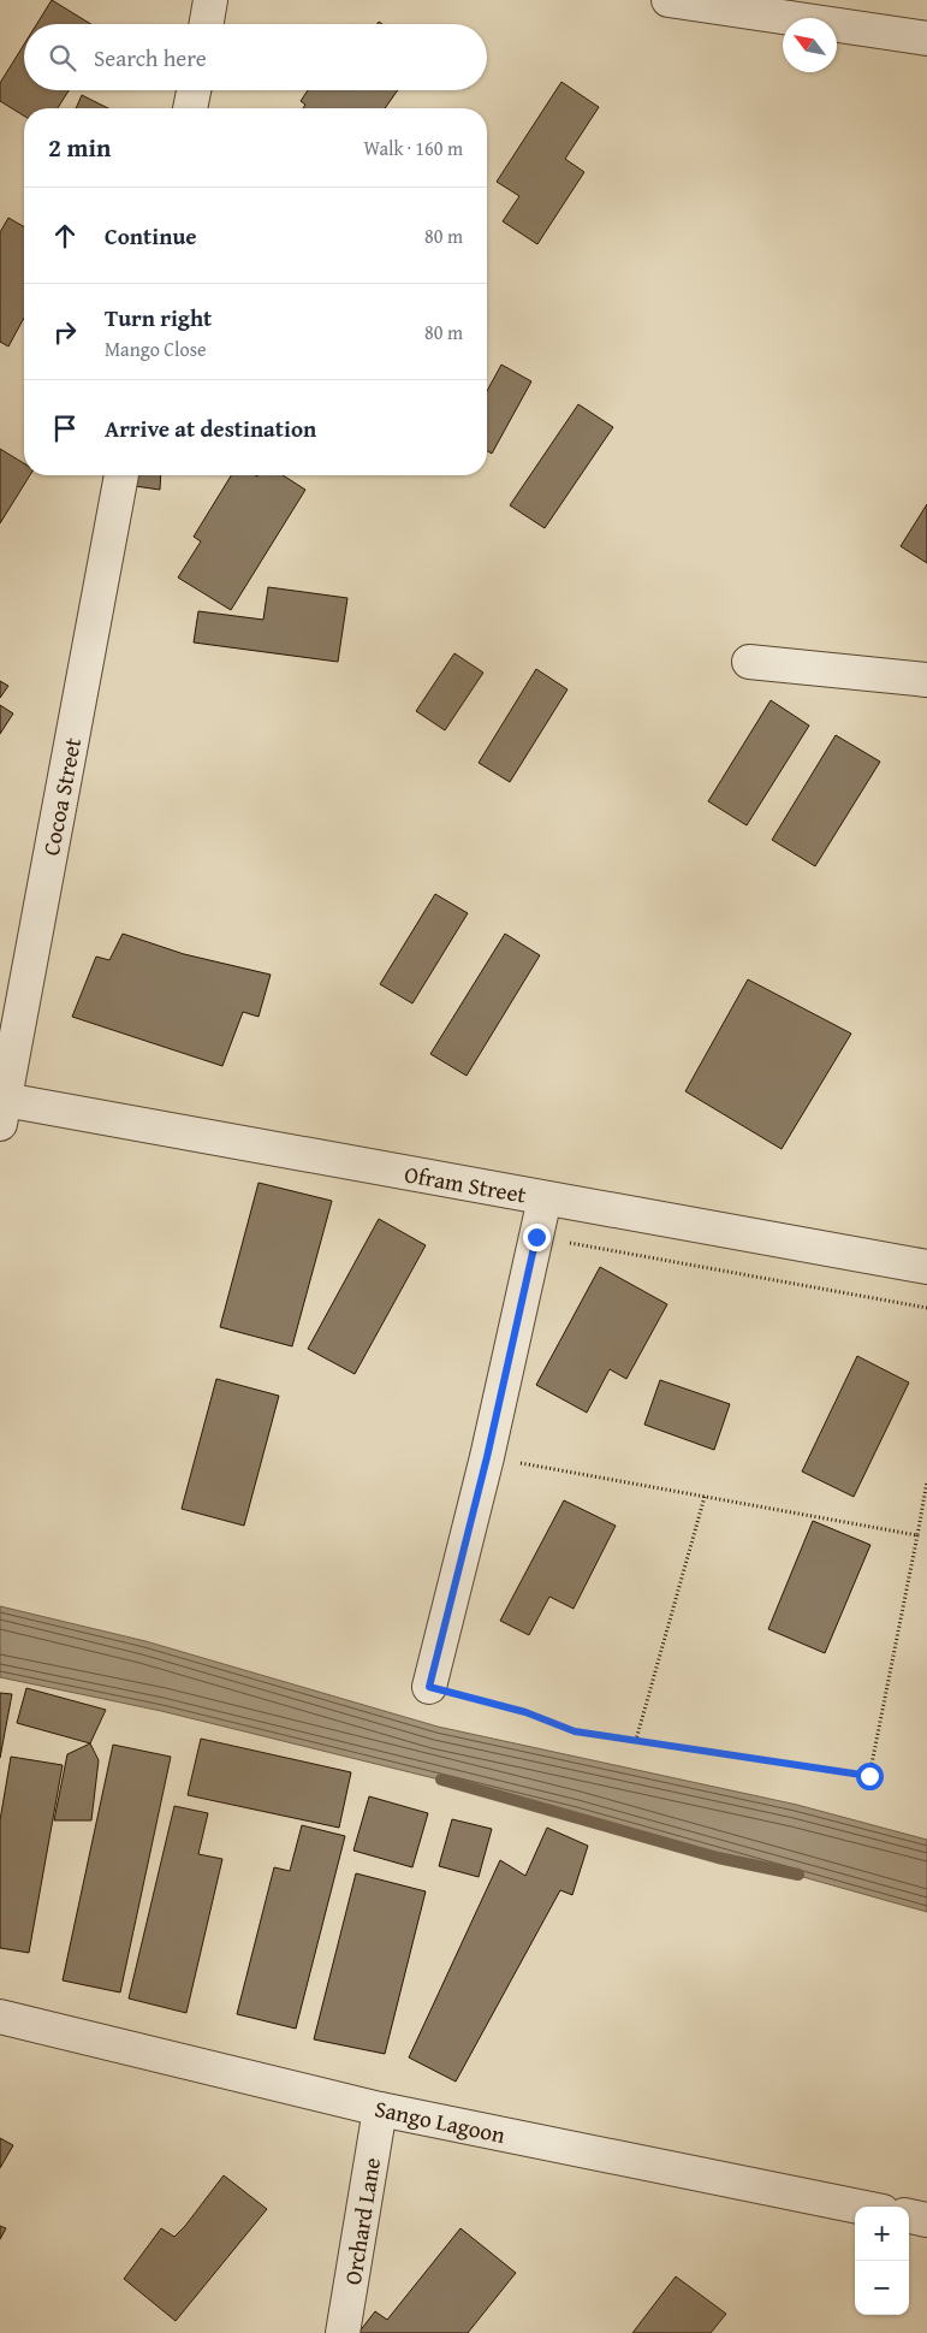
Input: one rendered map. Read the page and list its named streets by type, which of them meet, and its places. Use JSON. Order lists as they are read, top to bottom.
{
  "streets": {
    "street": [
      "Cocoa Street",
      "Ofram Street",
      "Sango Lagoon",
      "Orchard Lane"
    ]
  },
  "crossings": [
    ["Cocoa Street", "Ofram Street"],
    ["Sango Lagoon", "Orchard Lane"]
  ],
  "north": "top left",
  "page": {
    "search": "Search here",
    "heading": ["2 min", "Walk · 160 m"],
    "list": [
      ["Continue", "80 m"],
      ["Turn right", "Mango Close", "80 m"],
      "Arrive at destination"
    ],
    "map_buttons": ["+", "−"]
  }
}
